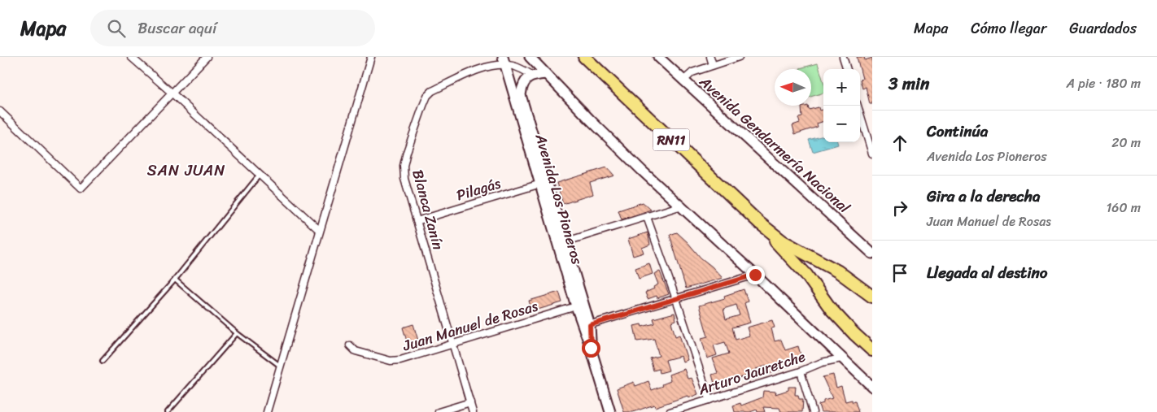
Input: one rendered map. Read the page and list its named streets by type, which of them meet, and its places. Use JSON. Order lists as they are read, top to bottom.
{
  "streets": {
    "highway": ["RN11"],
    "main road": ["Avenida Gendarmería Nacional", "Avenida Los Pioneros"],
    "street": [
      "Pilagás",
      "Blanca Zanín",
      "Juan Manuel de Rosas",
      "Arturo Jauretche"
    ]
  },
  "crossings": [
    ["Pilagás", "Avenida Los Pioneros"],
    ["Pilagás", "Blanca Zanín"],
    ["Avenida Los Pioneros", "Blanca Zanín"],
    ["Avenida Los Pioneros", "Juan Manuel de Rosas"],
    ["Blanca Zanín", "Juan Manuel de Rosas"]
  ],
  "districts": ["SAN JUAN"],
  "north": "left",
  "page": {
    "header": "Mapa",
    "search": "Buscar aquí",
    "nav": ["Mapa", "Cómo llegar", "Guardados"],
    "heading": ["3 min", "A pie · 180 m"],
    "map_buttons": ["+", "−"],
    "list": [
      ["Continúa", "Avenida Los Pioneros", "20 m"],
      ["Gira a la derecha", "Juan Manuel de Rosas", "160 m"],
      "Llegada al destino"
    ]
  }
}
